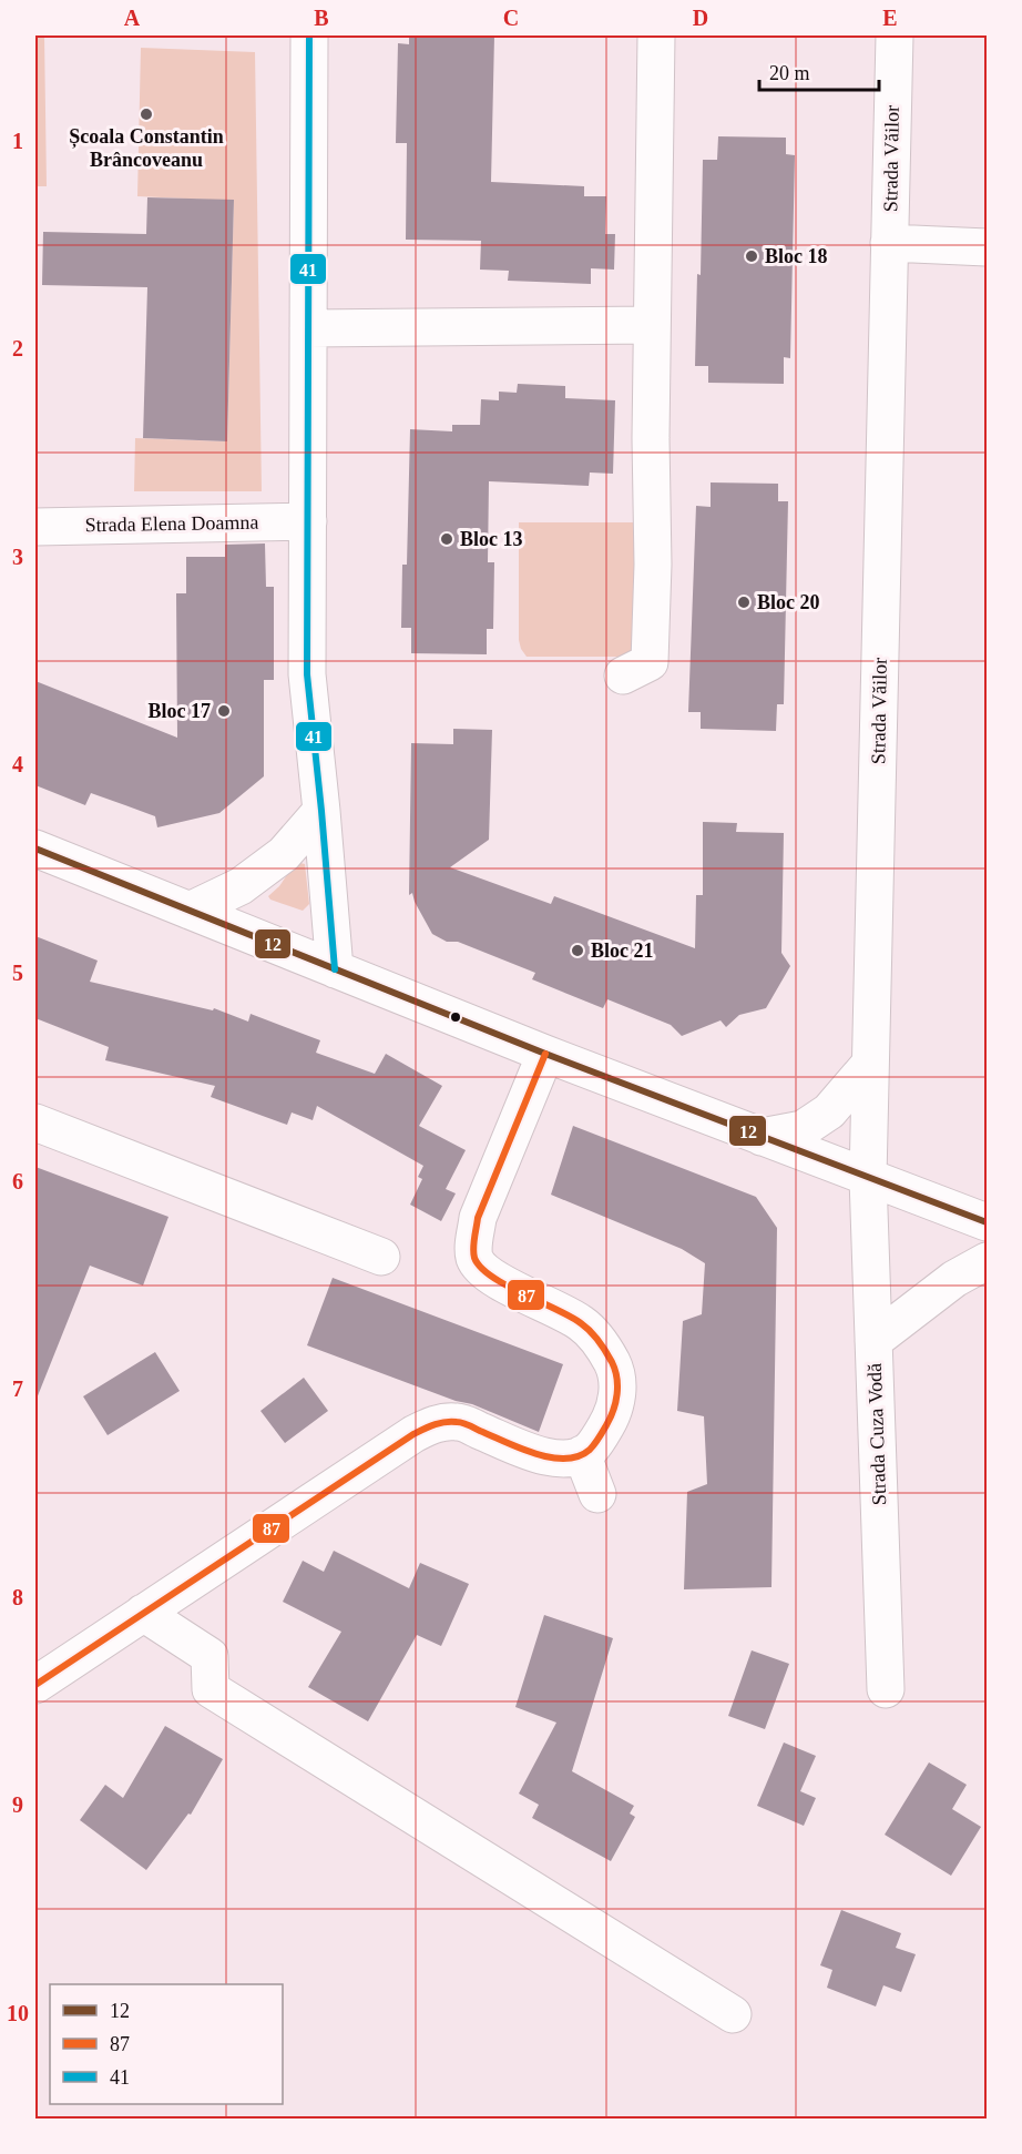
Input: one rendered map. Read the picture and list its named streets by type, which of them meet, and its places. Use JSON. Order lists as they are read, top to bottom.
{
  "streets": {
    "street": ["Strada Văilor", "Strada Elena Doamna", "Strada Cuza Vodă"]
  },
  "crossings": [
    ["Strada Văilor", "Strada Cuza Vodă"]
  ],
  "places": [
    "Școala Constantin Brâncoveanu",
    "Bloc 18",
    "Bloc 13",
    "Bloc 20",
    "Bloc 17",
    "Bloc 21"
  ],
  "lines": ["transit line 41", "transit line 12", "transit line 87"],
  "legend": ["12", "87", "41"],
  "scale_bar": "20 m",
  "grid": {
    "columns": [
      "A",
      "B",
      "C",
      "D",
      "E"
    ],
    "rows": [
      "1",
      "2",
      "3",
      "4",
      "5",
      "6",
      "7",
      "8",
      "9",
      "10"
    ]
  }
}
